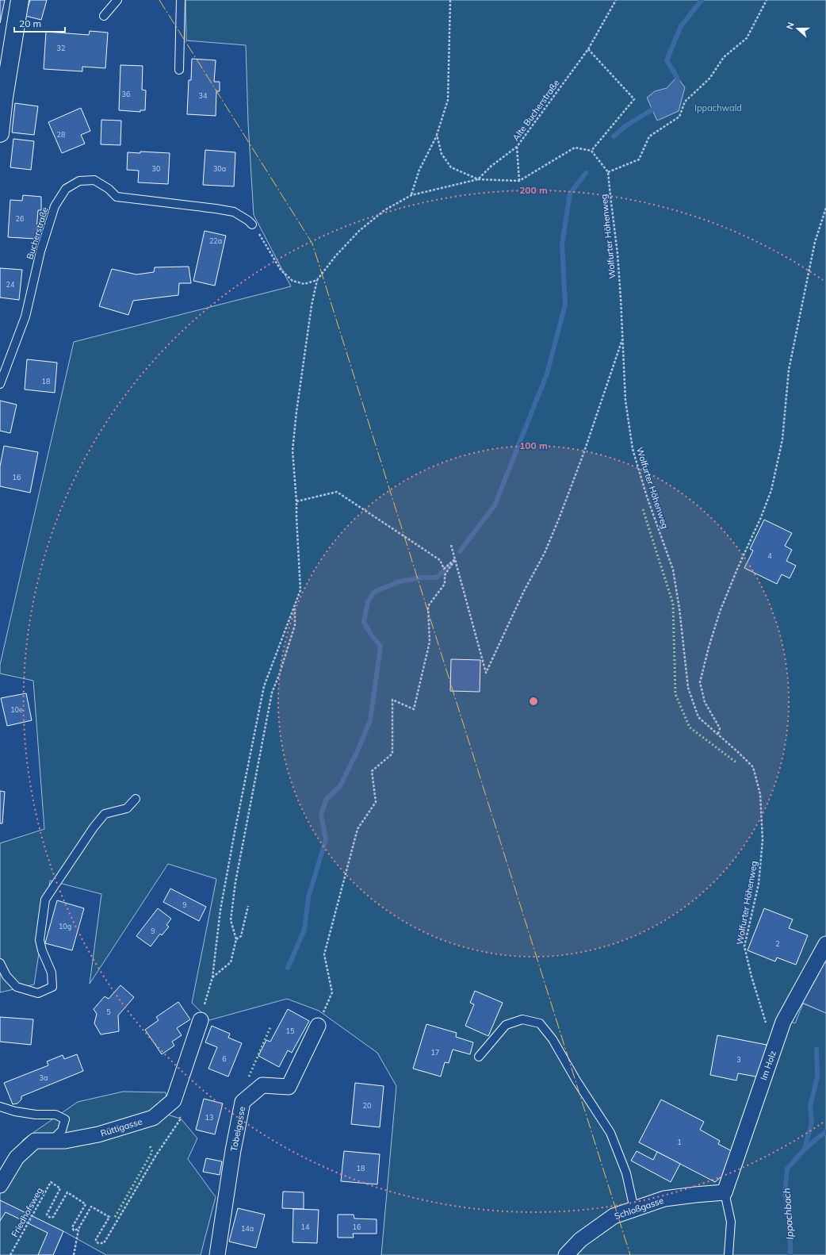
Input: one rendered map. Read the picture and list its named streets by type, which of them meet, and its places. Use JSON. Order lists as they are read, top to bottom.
{
  "streets": {
    "street": [
      "Im Holz",
      "Rüttigasse",
      "Tobelgasse",
      "Schloßgasse"
    ],
    "lane": ["Bucherstraße"],
    "path": ["Alte Bucherstraße", "Wolfurter Höhenweg", "Friedhofsweg"]
  },
  "crossings": [
    ["Wolfurter Höhenweg", "Im Holz"],
    ["Im Holz", "Schloßgasse"]
  ],
  "water": ["Ippachbach"],
  "parks": ["Ippachwald"],
  "house_numbers": [
    "32",
    "36",
    "34",
    "28",
    "30",
    "30a",
    "26",
    "22a",
    "24",
    "18",
    "16",
    "4",
    "10e",
    "9",
    "10g",
    "9",
    "2",
    "5",
    "15",
    "17",
    "6",
    "3",
    "3a",
    "20",
    "13",
    "1",
    "18",
    "14",
    "16",
    "14a"
  ],
  "scale_bar": "20 m",
  "north": "left",
  "rings": ["200 m", "100 m"]
}
